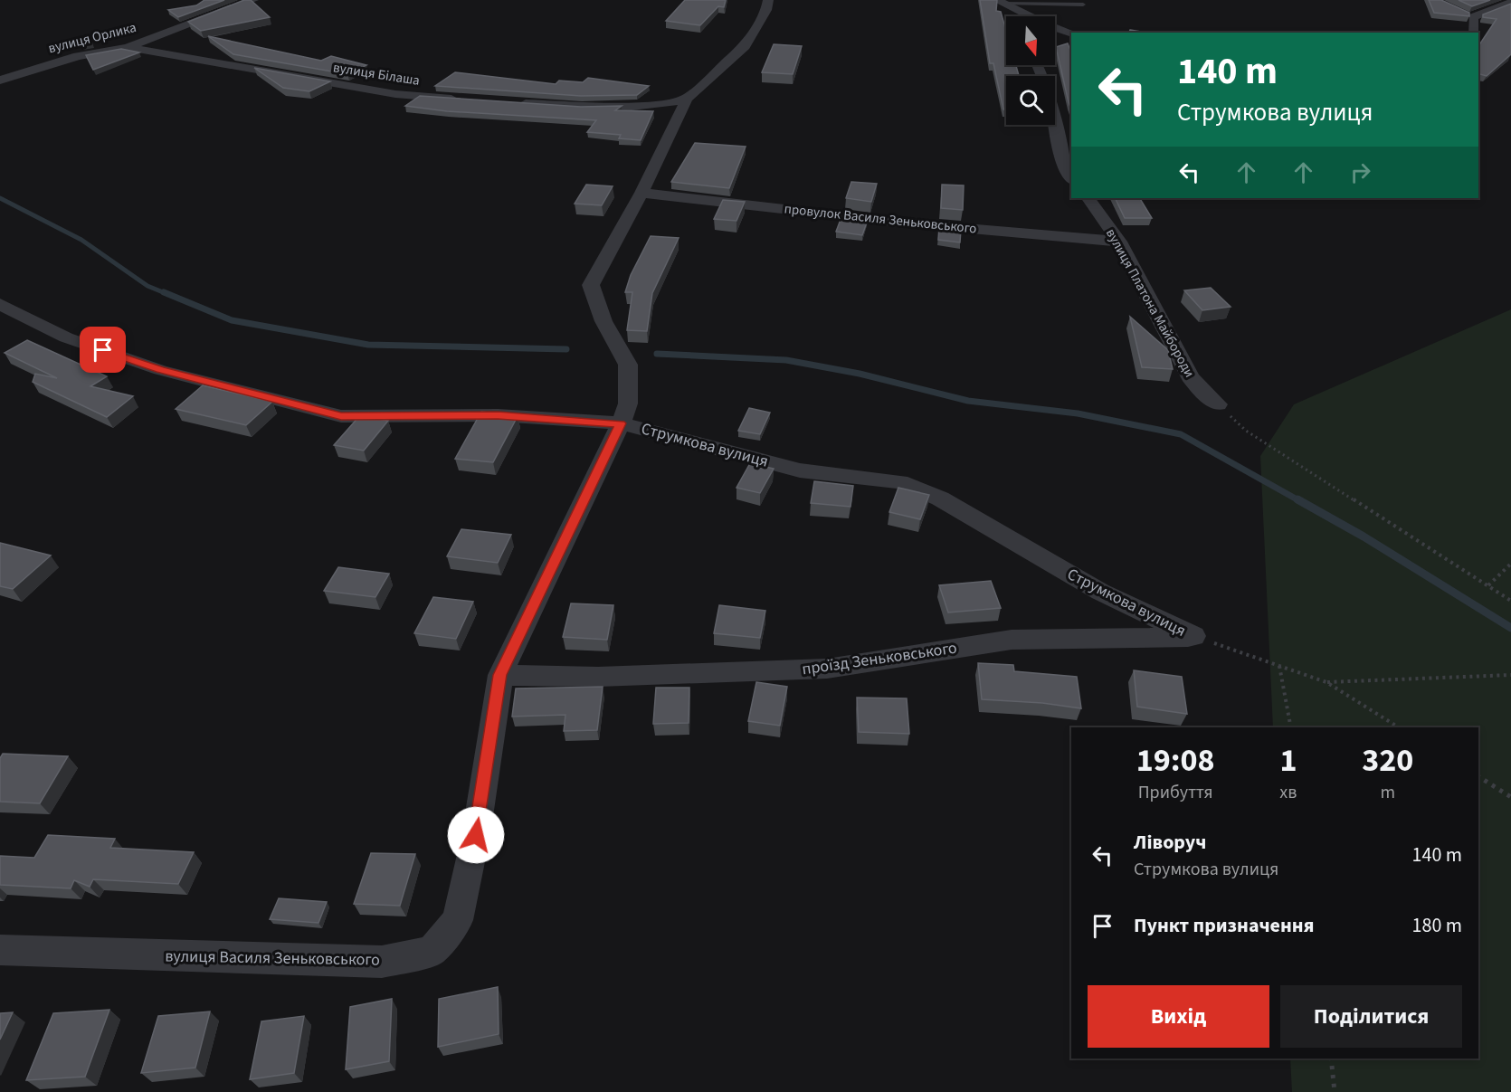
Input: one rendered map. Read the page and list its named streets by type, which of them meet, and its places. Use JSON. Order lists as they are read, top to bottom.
{
  "streets": {
    "street": [
      "вулиця Орлика",
      "вулиця Білаша",
      "провулок Василя Зеньковського",
      "вулиця Платона Майбороди",
      "Струмкова вулиця",
      "проїзд Зеньковського",
      "вулиця Василя Зеньковського"
    ]
  },
  "crossings": [
    ["вулиця Орлика", "вулиця Білаша"],
    ["провулок Василя Зеньковського", "вулиця Платона Майбороди"],
    ["провулок Василя Зеньковського", "вулиця Василя Зеньковського"],
    ["Струмкова вулиця", "проїзд Зеньковського"],
    ["Струмкова вулиця", "вулиця Василя Зеньковського"],
    ["проїзд Зеньковського", "вулиця Василя Зеньковського"]
  ],
  "north": "bottom",
  "page": {
    "turn": ["140 m", "Струмкова вулиця"],
    "eta": [
      "19:08",
      "Прибуття",
      "1",
      "хв",
      "320",
      "m"
    ],
    "list": [
      {
        "name": "Ліворуч",
        "note": "Струмкова вулиця",
        "value": "140 m"
      },
      {
        "name": "Пункт призначення",
        "value": "180 m"
      }
    ],
    "buttons": ["Вихід", "Поділитися"]
  }
}
